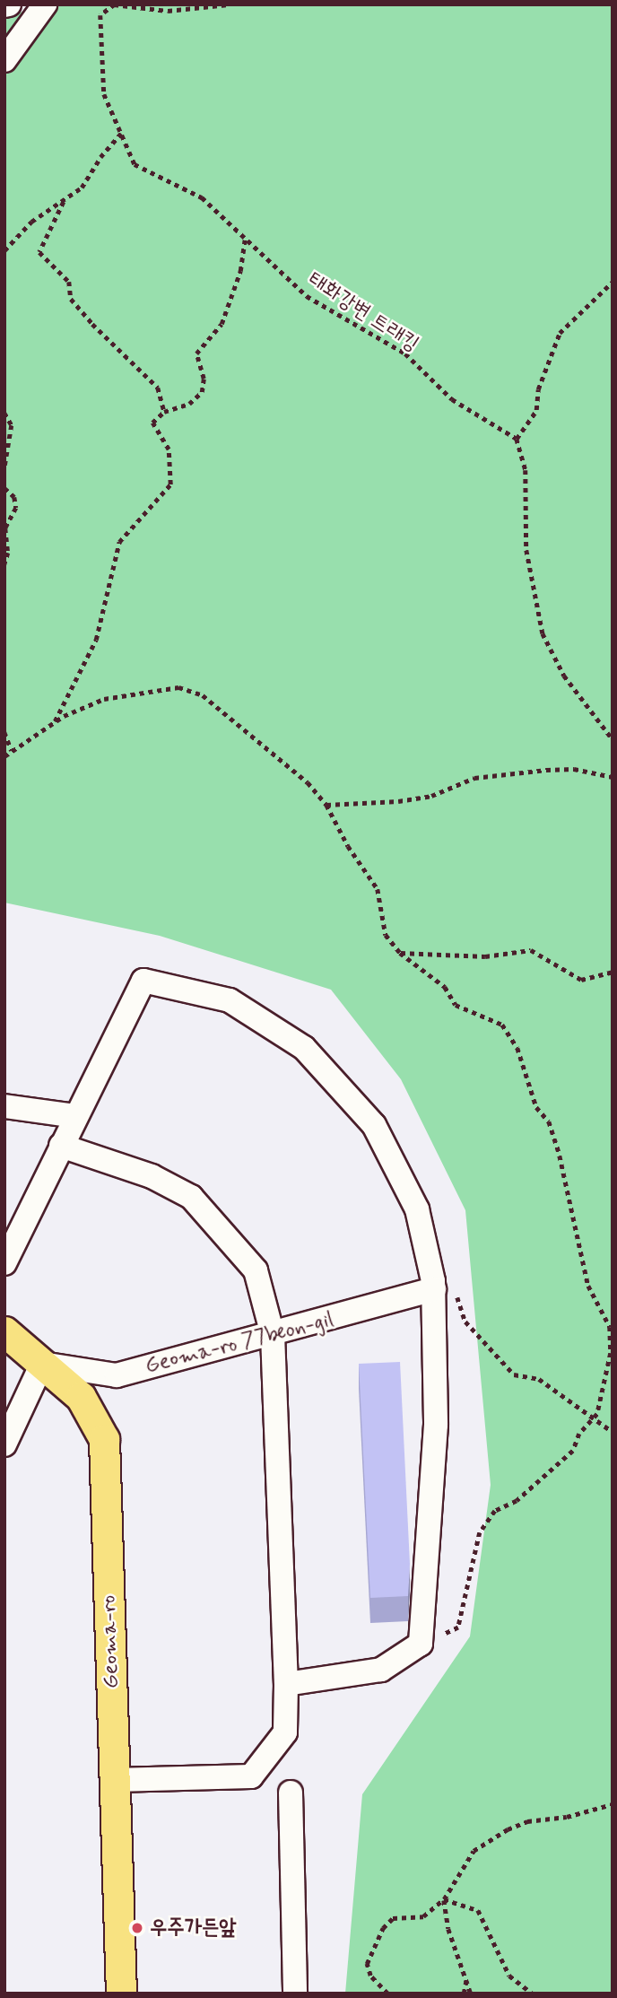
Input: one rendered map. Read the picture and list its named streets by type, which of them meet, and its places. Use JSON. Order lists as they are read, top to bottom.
{
  "streets": {
    "main road": ["Geoma-ro"],
    "street": ["Geoma-ro 77beon-gil"],
    "path": ["태화강변 트래킹"]
  },
  "crossings": [
    ["Geoma-ro 77beon-gil", "Geoma-ro"]
  ],
  "places": ["우주가든앞"]
}
